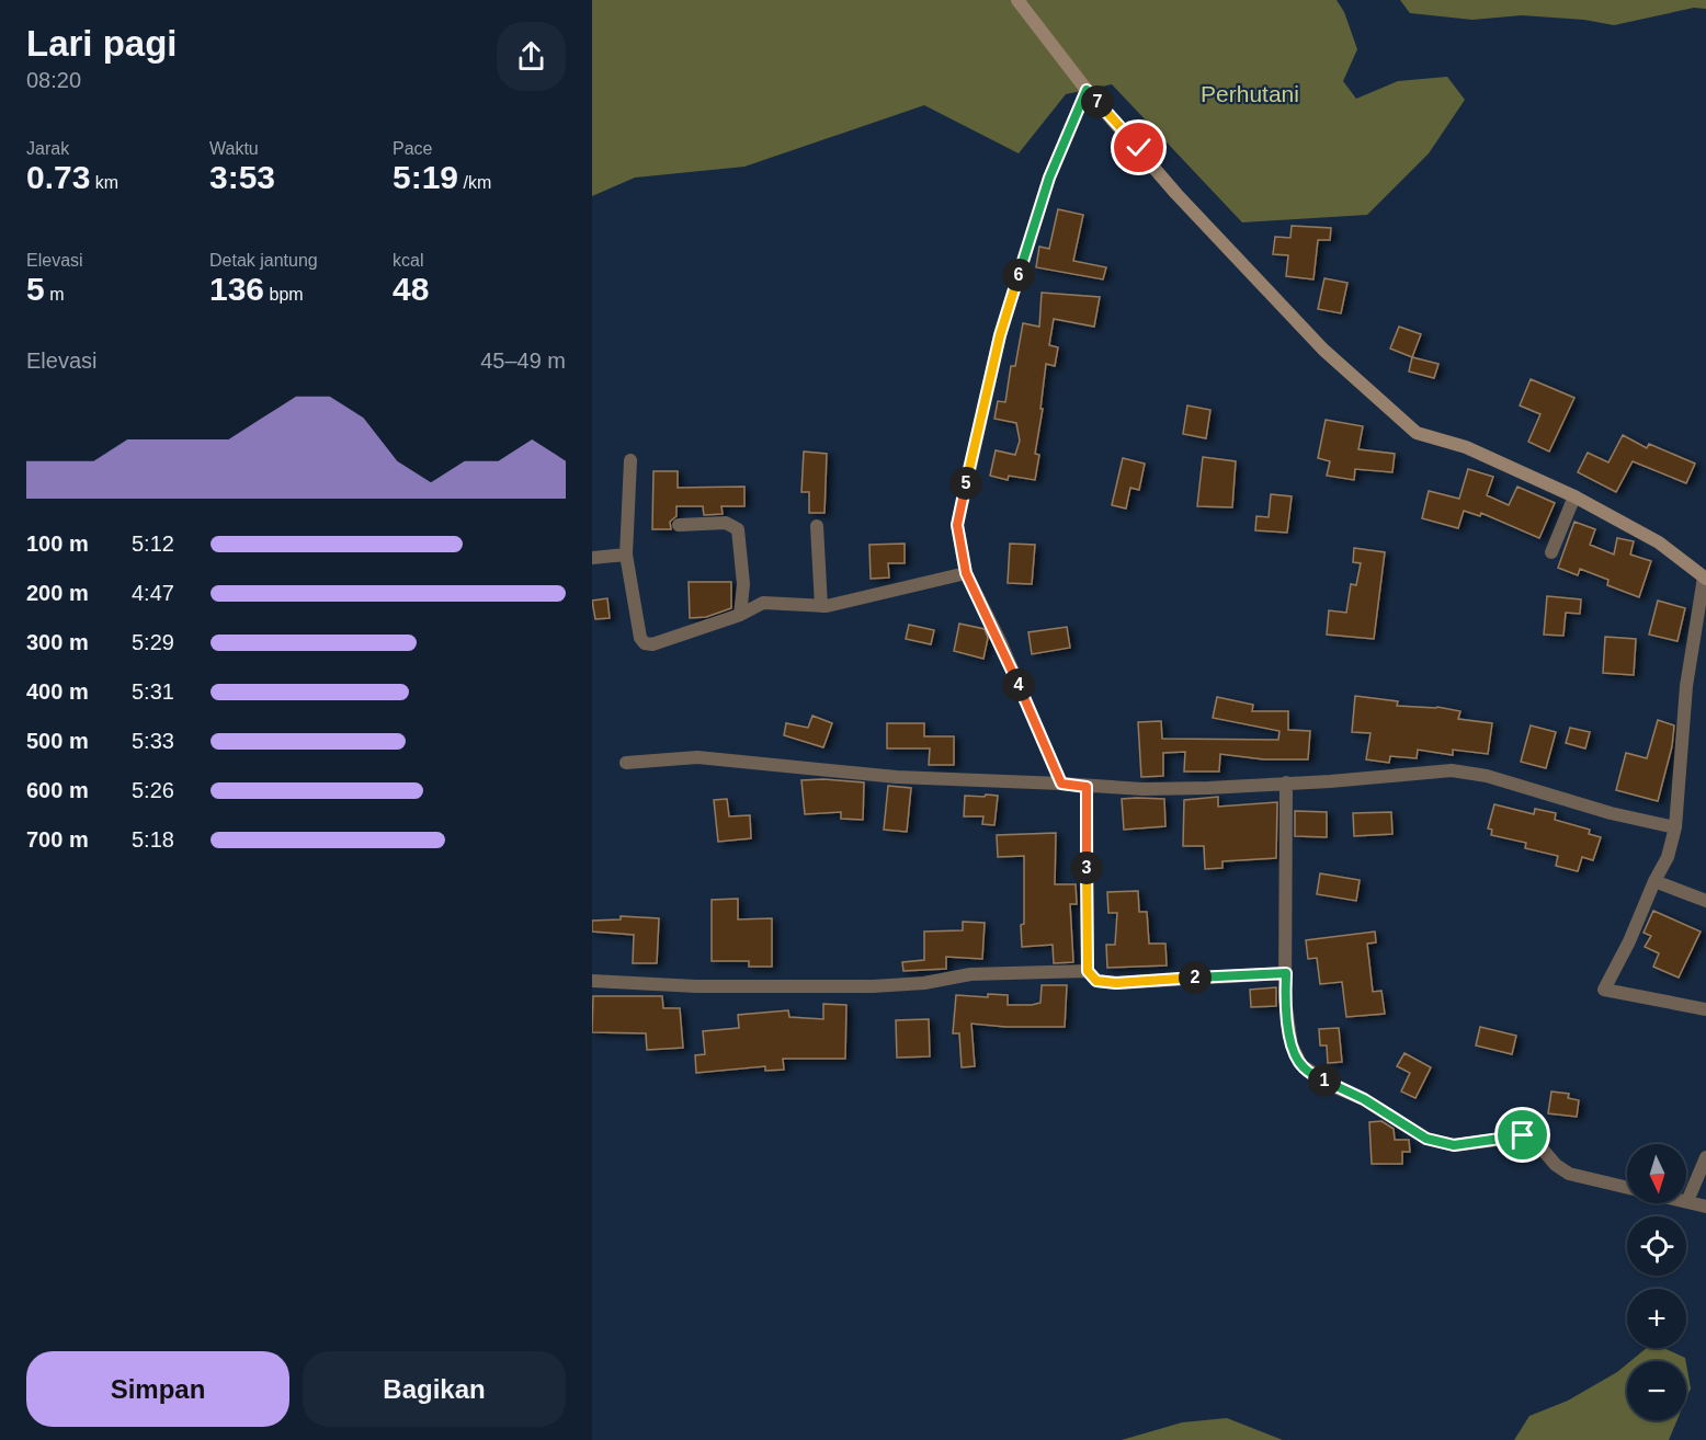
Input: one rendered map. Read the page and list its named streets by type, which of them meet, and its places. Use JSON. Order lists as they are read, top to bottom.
{
  "parks": ["Perhutani"],
  "north": "bottom",
  "page": {
    "heading": ["Lari pagi", "08:20"],
    "pins": [
      "7",
      "6",
      "5",
      "4",
      "3",
      "2",
      "1"
    ],
    "stats": [
      ["Jarak", "0.73 km"],
      ["Waktu", "3:53"],
      ["Pace", "5:19 /km"],
      ["Elevasi", "5 m"],
      ["Detak jantung", "136 bpm"],
      ["kcal", "48"]
    ],
    "chart": ["Elevasi", "45–49 m"],
    "list": [
      {
        "name": "100 m",
        "note": "5:12"
      },
      {
        "name": "200 m",
        "note": "4:47"
      },
      {
        "name": "300 m",
        "note": "5:29"
      },
      {
        "name": "400 m",
        "note": "5:31"
      },
      {
        "name": "500 m",
        "note": "5:33"
      },
      {
        "name": "600 m",
        "note": "5:26"
      },
      {
        "name": "700 m",
        "note": "5:18"
      }
    ],
    "map_buttons": ["+", "−"],
    "buttons": ["Simpan", "Bagikan"]
  }
}
